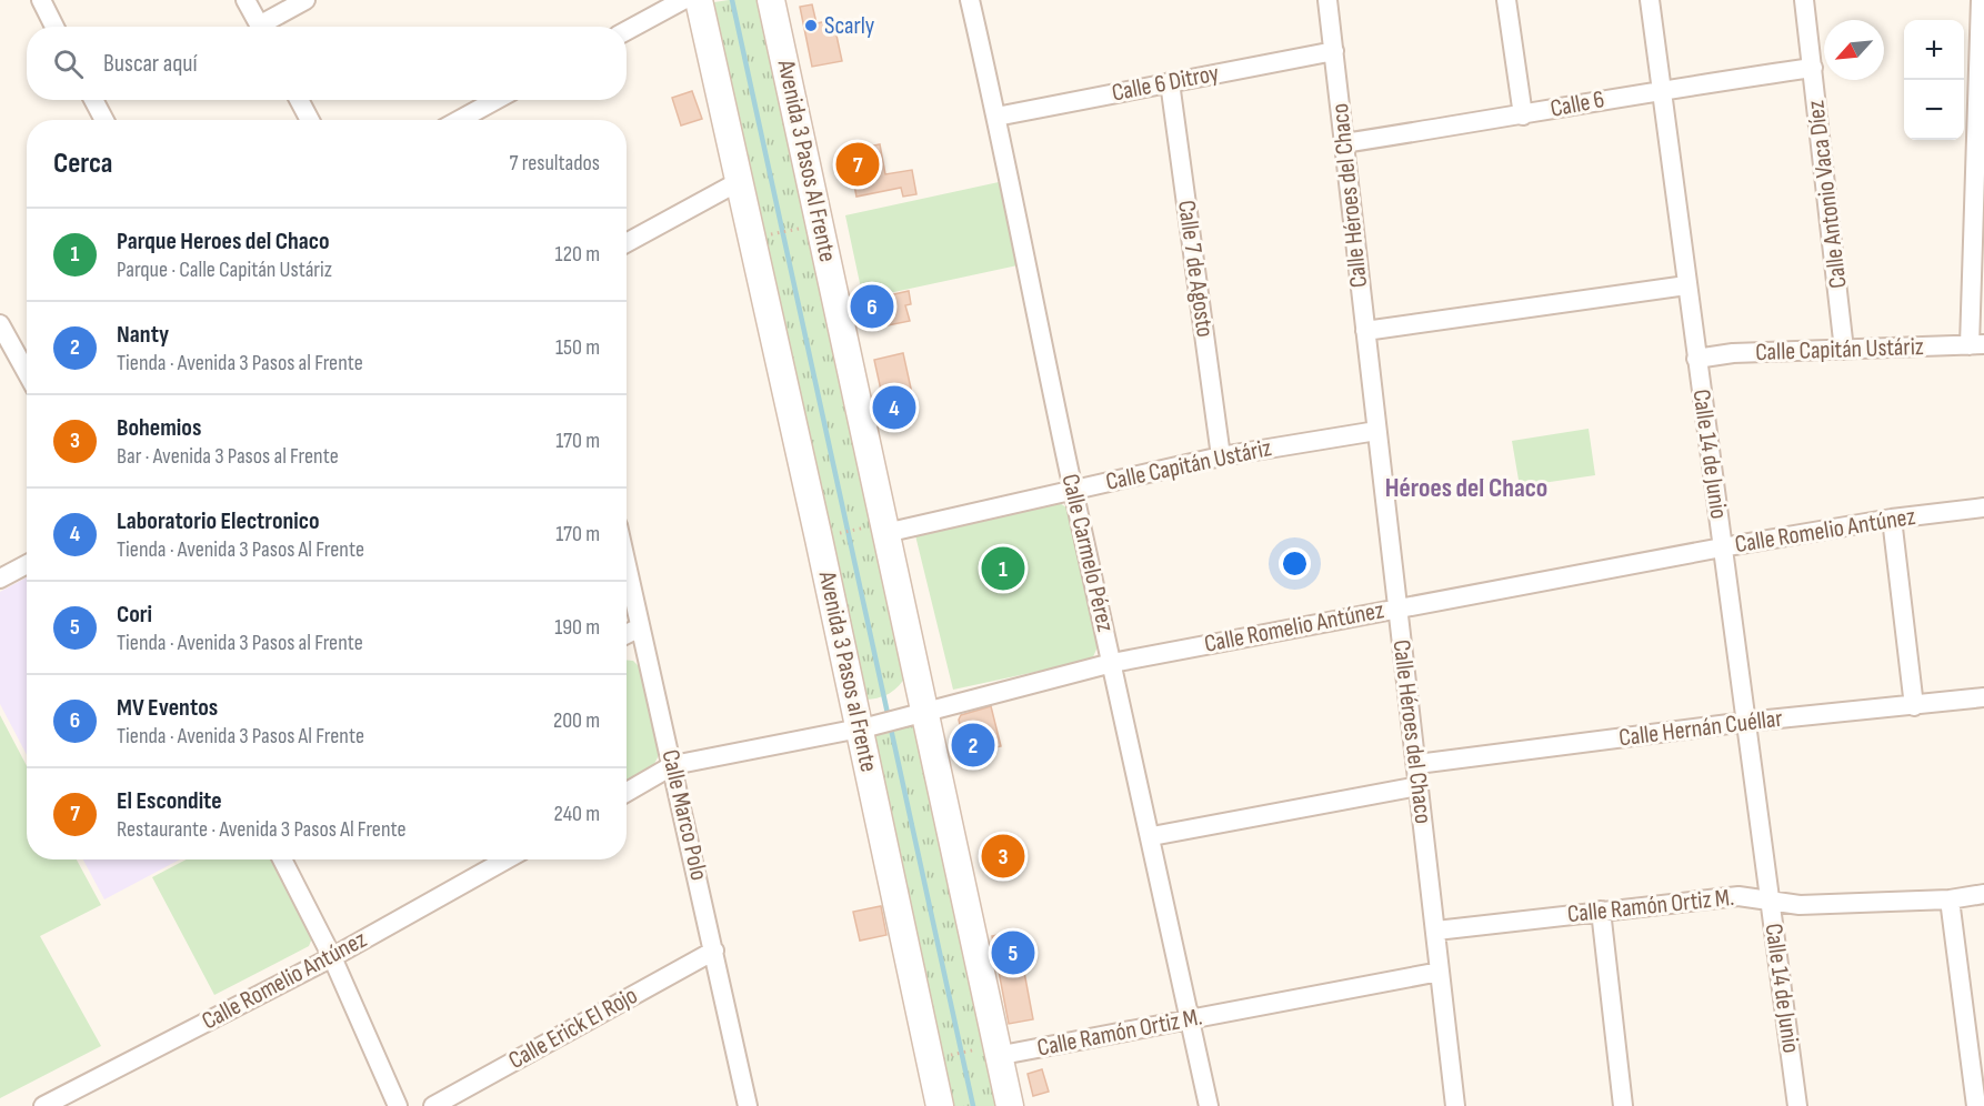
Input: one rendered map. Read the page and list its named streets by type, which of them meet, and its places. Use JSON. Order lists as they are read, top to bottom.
{
  "streets": {
    "main road": ["Avenida 3 Pasos Al Frente", "Avenida 3 Pasos al Frente"],
    "street": [
      "Calle 6 Ditroy",
      "Calle 6",
      "Calle Antonio Vaca Díez",
      "Calle Héroes del Chaco",
      "Calle 7 de Agosto",
      "Calle Capitán Ustáriz",
      "Calle 14 de Junio",
      "Calle Romelio Antúnez",
      "Calle Carmelo Pérez",
      "Calle Hernán Cuéllar",
      "Calle Marco Polo",
      "Calle Ramón Ortiz M.",
      "Calle Erick El Rojo"
    ]
  },
  "crossings": [
    ["Calle 6 Ditroy", "Calle Héroes del Chaco"],
    ["Calle 6 Ditroy", "Calle 7 de Agosto"],
    ["Calle 6 Ditroy", "Calle Carmelo Pérez"],
    ["Calle 6", "Calle Antonio Vaca Díez"],
    ["Calle 6", "Calle Héroes del Chaco"],
    ["Calle 6", "Calle 14 de Junio"],
    ["Avenida 3 Pasos Al Frente", "Calle Capitán Ustáriz"],
    ["Avenida 3 Pasos Al Frente", "Calle Romelio Antúnez"],
    ["Calle Antonio Vaca Díez", "Calle Capitán Ustáriz"],
    ["Calle Héroes del Chaco", "Calle Capitán Ustáriz"],
    ["Calle Héroes del Chaco", "Calle Romelio Antúnez"],
    ["Calle Héroes del Chaco", "Calle Hernán Cuéllar"],
    ["Calle Héroes del Chaco", "Calle Ramón Ortiz M."],
    ["Calle 7 de Agosto", "Calle Capitán Ustáriz"],
    ["Calle Capitán Ustáriz", "Calle 14 de Junio"],
    ["Calle Capitán Ustáriz", "Calle Carmelo Pérez"],
    ["Calle 14 de Junio", "Calle Romelio Antúnez"],
    ["Calle 14 de Junio", "Calle Hernán Cuéllar"],
    ["Calle 14 de Junio", "Calle Ramón Ortiz M."],
    ["Calle Romelio Antúnez", "Calle Carmelo Pérez"],
    ["Calle Romelio Antúnez", "Avenida 3 Pasos al Frente"],
    ["Calle Romelio Antúnez", "Calle Marco Polo"],
    ["Calle Carmelo Pérez", "Calle Ramón Ortiz M."],
    ["Calle Marco Polo", "Calle Erick El Rojo"]
  ],
  "districts": ["Héroes del Chaco"],
  "places": ["Scarly"],
  "north": "bottom left",
  "page": {
    "map_buttons": ["+", "−"],
    "search": "Buscar aquí",
    "heading": ["Cerca", "7 resultados"],
    "pins": [
      "7",
      "6",
      "4",
      "1",
      "2",
      "3",
      "5"
    ],
    "list": [
      {
        "mark": "1",
        "name": "Parque Heroes del Chaco",
        "note": "Parque · Calle Capitán Ustáriz",
        "value": "120 m"
      },
      {
        "mark": "2",
        "name": "Nanty",
        "note": "Tienda · Avenida 3 Pasos al Frente",
        "value": "150 m"
      },
      {
        "mark": "3",
        "name": "Bohemios",
        "note": "Bar · Avenida 3 Pasos al Frente",
        "value": "170 m"
      },
      {
        "mark": "4",
        "name": "Laboratorio Electronico",
        "note": "Tienda · Avenida 3 Pasos Al Frente",
        "value": "170 m"
      },
      {
        "mark": "5",
        "name": "Cori",
        "note": "Tienda · Avenida 3 Pasos al Frente",
        "value": "190 m"
      },
      {
        "mark": "6",
        "name": "MV Eventos",
        "note": "Tienda · Avenida 3 Pasos Al Frente",
        "value": "200 m"
      },
      {
        "mark": "7",
        "name": "El Escondite",
        "note": "Restaurante · Avenida 3 Pasos Al Frente",
        "value": "240 m"
      }
    ]
  }
}
